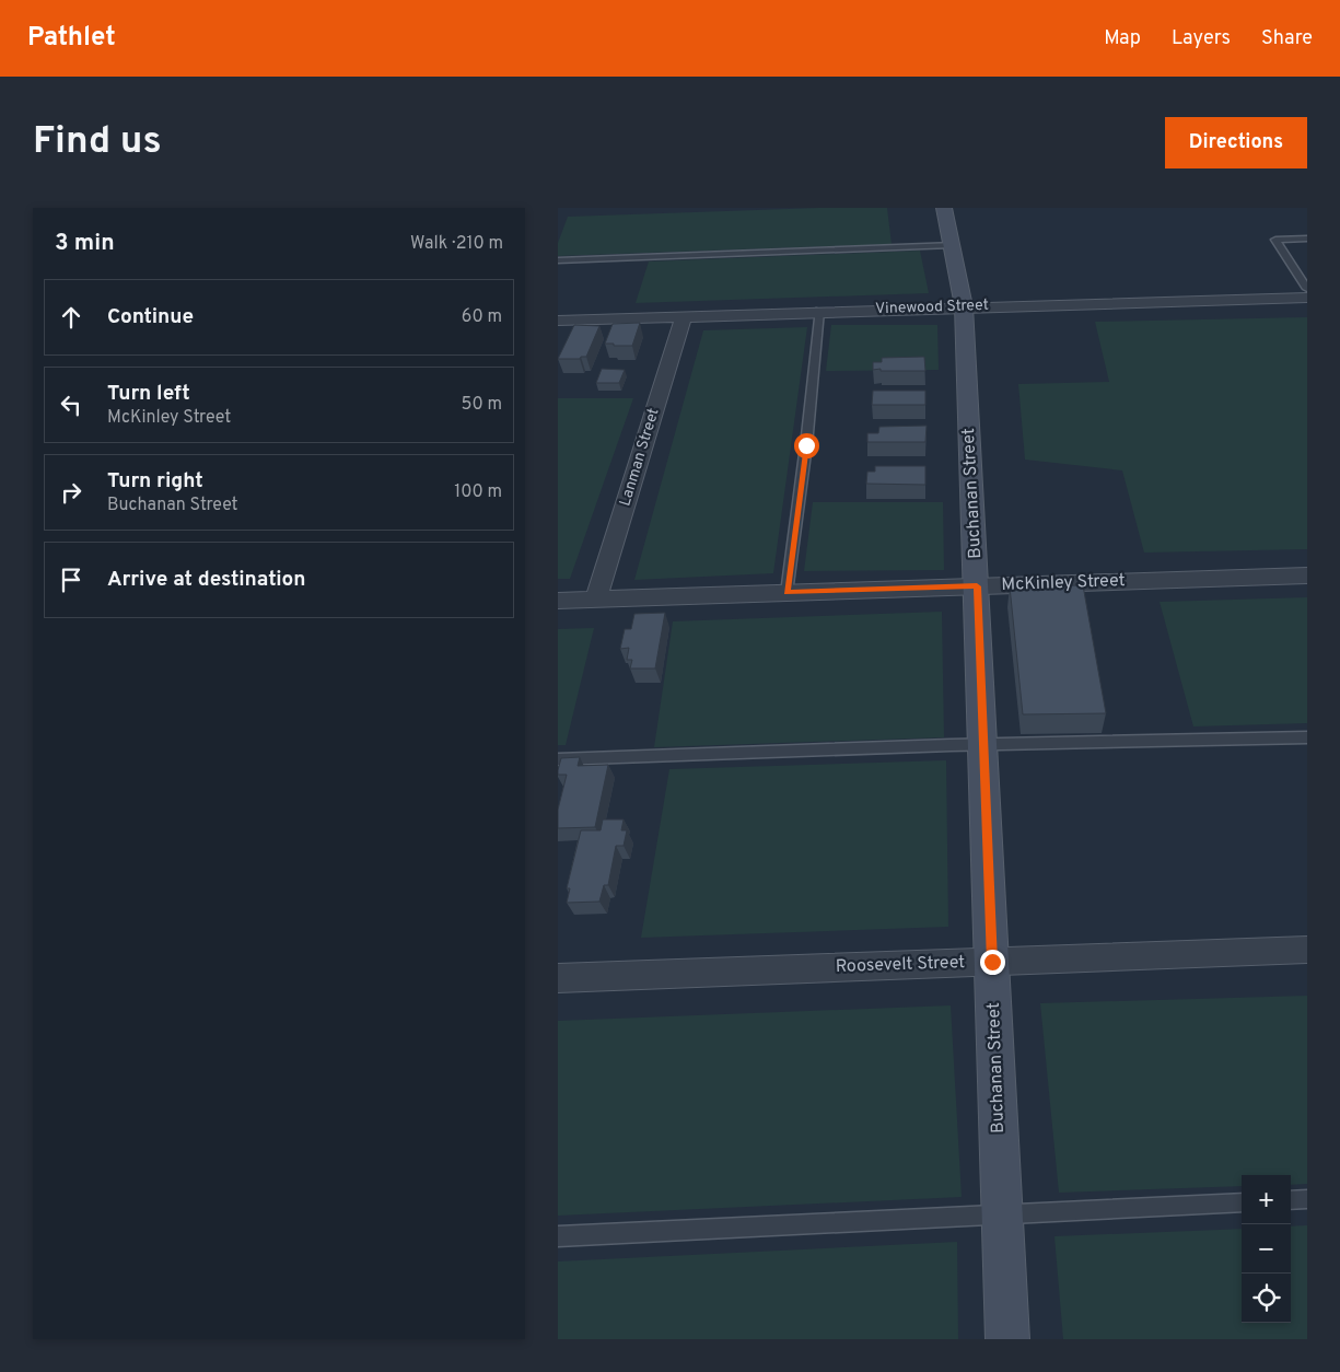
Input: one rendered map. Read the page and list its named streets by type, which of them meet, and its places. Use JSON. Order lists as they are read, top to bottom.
{
  "streets": {
    "street": [
      "Vinewood Street",
      "Lanman Street",
      "Buchanan Street",
      "McKinley Street",
      "Roosevelt Street"
    ]
  },
  "crossings": [
    ["Vinewood Street", "Lanman Street"],
    ["Vinewood Street", "Buchanan Street"],
    ["Lanman Street", "McKinley Street"],
    ["Buchanan Street", "McKinley Street"],
    ["Buchanan Street", "Roosevelt Street"]
  ],
  "page": {
    "header": "Pathlet",
    "nav": ["Map", "Layers", "Share"],
    "buttons": "Directions",
    "title": "Find us",
    "heading": ["3 min", "Walk · 210 m"],
    "list": [
      ["Continue", "60 m"],
      ["Turn left", "McKinley Street", "50 m"],
      ["Turn right", "Buchanan Street", "100 m"],
      "Arrive at destination"
    ],
    "map_buttons": ["+", "−"]
  }
}
